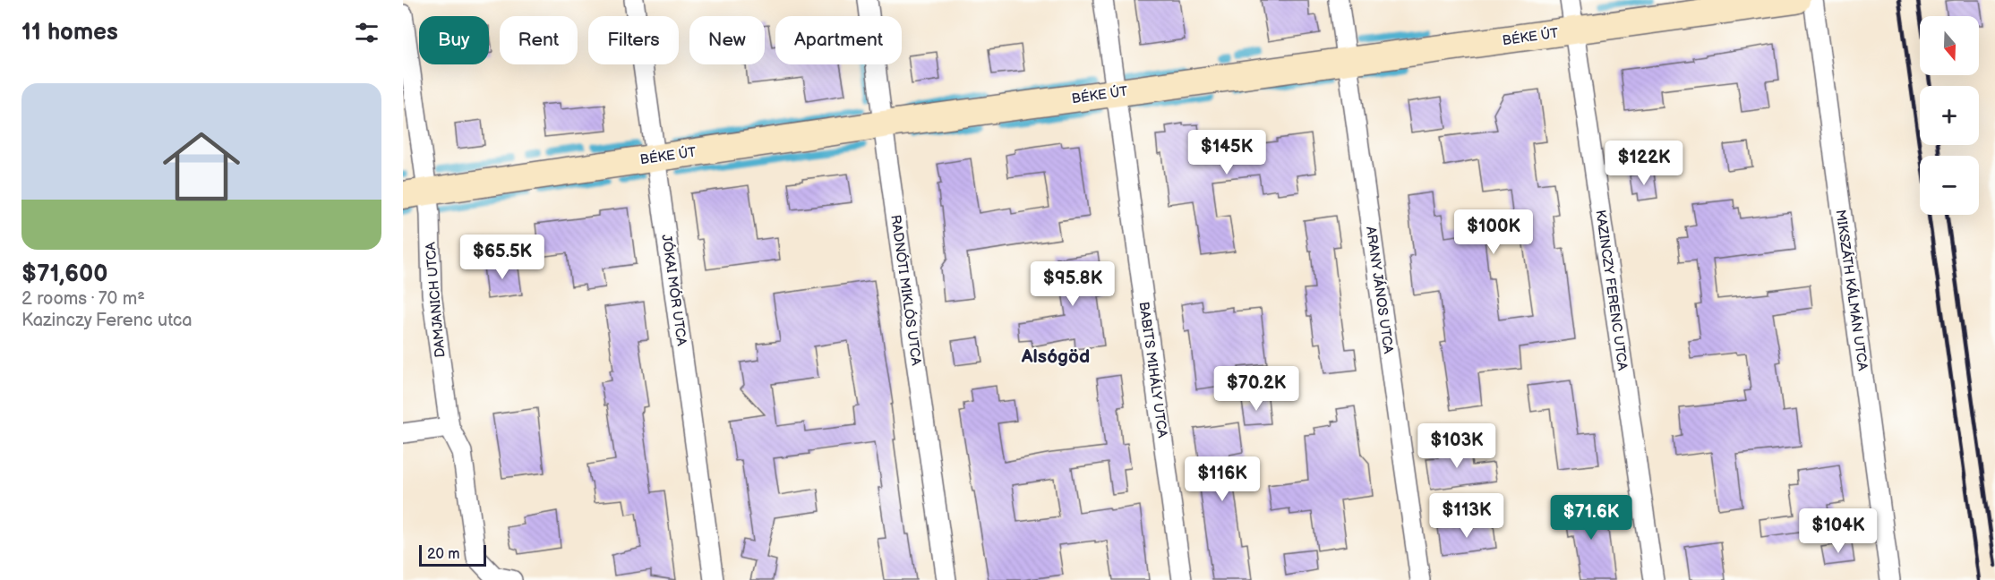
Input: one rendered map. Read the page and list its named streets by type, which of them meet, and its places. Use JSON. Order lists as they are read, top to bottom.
{
  "streets": {
    "street": [
      "BÉKE ÚT",
      "JÓKAI MÓR UTCA",
      "RADNÓTI MIKLÓS UTCA",
      "ARANY JÁNOS UTCA",
      "KAZINCZY FERENC UTCA",
      "MIKSZÁTH KÁLMÁN UTCA",
      "DAMJANICH UTCA",
      "BABITS MIHÁLY UTCA"
    ]
  },
  "crossings": [
    ["BÉKE ÚT", "JÓKAI MÓR UTCA"],
    ["BÉKE ÚT", "RADNÓTI MIKLÓS UTCA"],
    ["BÉKE ÚT", "ARANY JÁNOS UTCA"],
    ["BÉKE ÚT", "KAZINCZY FERENC UTCA"],
    ["BÉKE ÚT", "DAMJANICH UTCA"],
    ["BÉKE ÚT", "BABITS MIHÁLY UTCA"]
  ],
  "districts": ["Alsógöd"],
  "scale_bar": "20 m",
  "north": "bottom",
  "page": {
    "heading": "11 homes",
    "map_buttons": ["+", "−"],
    "chip": [
      "Buy",
      "Rent",
      "Filters",
      "New",
      "Apartment"
    ],
    "list": [
      {
        "name": "$71,600",
        "note": "2 rooms · 70 m² · Kazinczy Ferenc utca"
      }
    ],
    "price": [
      "$145K",
      "$122K",
      "$100K",
      "$65.5K",
      "$95.8K",
      "$70.2K",
      "$103K",
      "$116K",
      "$113K",
      "$71.6K",
      "$104K"
    ],
    "scale": "20 m"
  }
}
